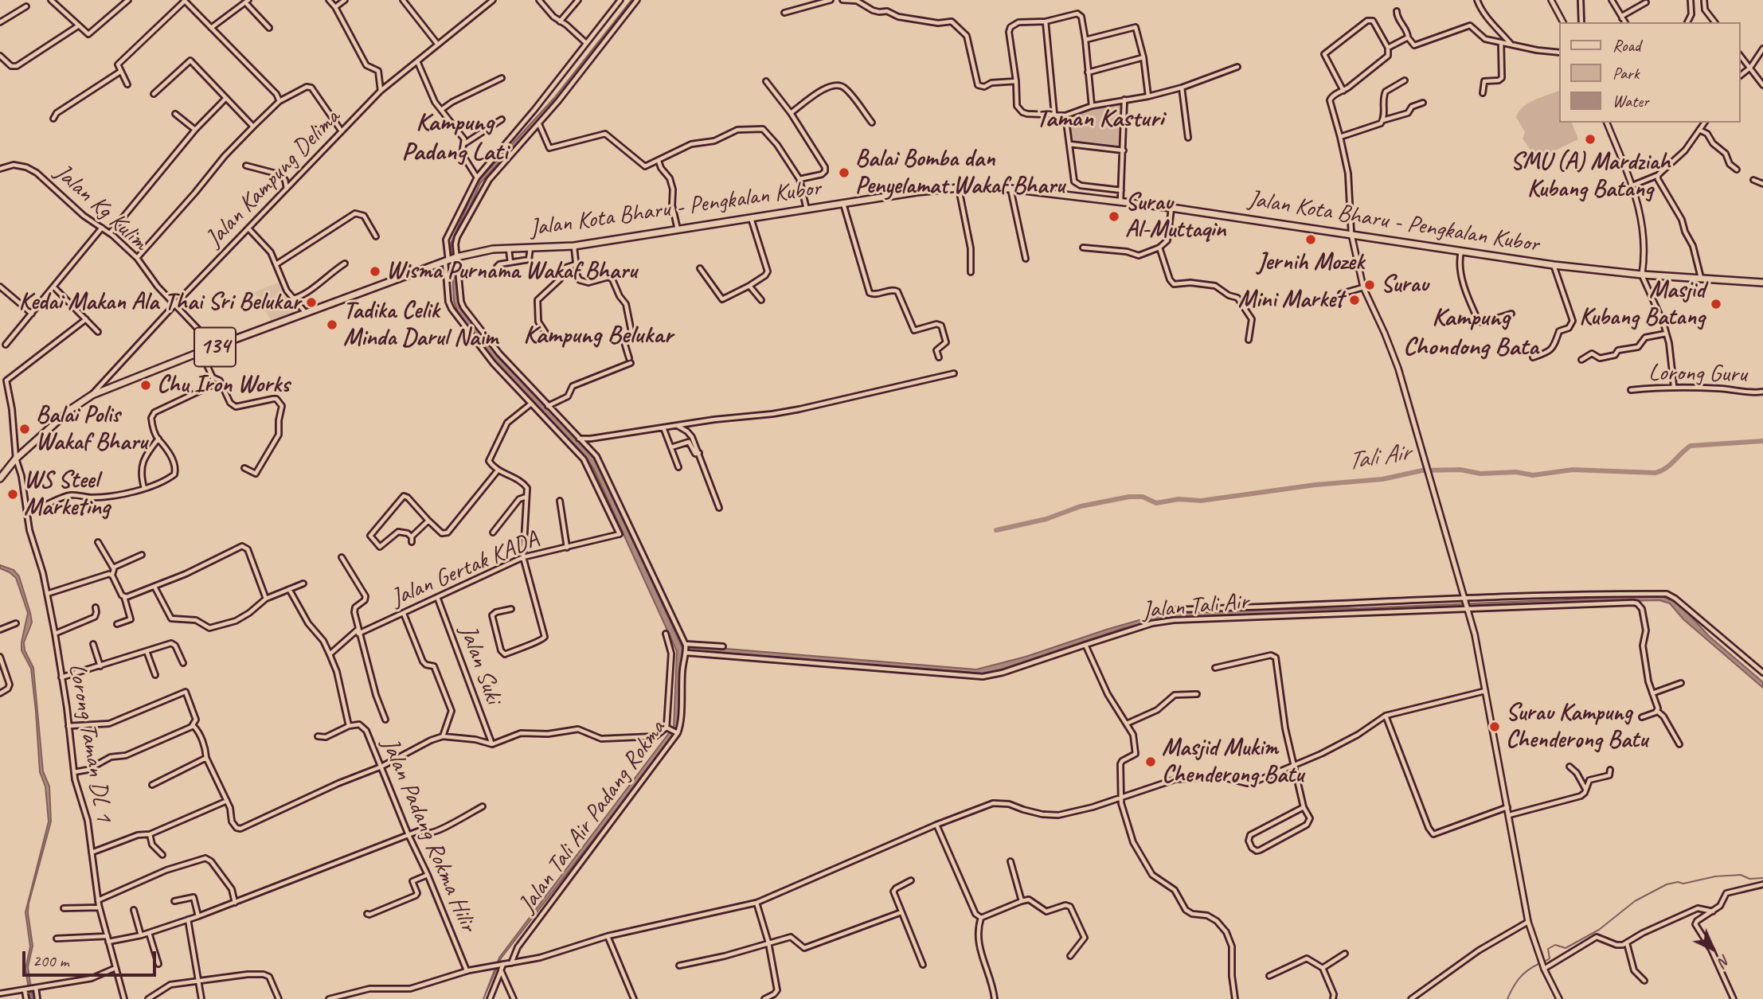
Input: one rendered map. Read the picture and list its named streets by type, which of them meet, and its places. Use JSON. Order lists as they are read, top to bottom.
{
  "streets": {
    "main road": ["Jalan Kota Bharu - Pengkalan Kubor", "134"],
    "street": [
      "Jalan Kampung Delima",
      "Jalan Kg Kulim",
      "Lorong Guru",
      "Jalan Gertak KADA",
      "Jalan Tali Air",
      "Jalan Suki",
      "Lorong Taman DL 1",
      "Jalan Tali Air Padang Rokma",
      "Jalan Padang Rokma Hilir"
    ]
  },
  "crossings": [
    ["Jalan Kampung Delima", "Jalan Kg Kulim"],
    ["Jalan Kampung Delima", "134"],
    ["Jalan Kg Kulim", "134"],
    ["Jalan Kota Bharu - Pengkalan Kubor", "134"],
    ["Jalan Kota Bharu - Pengkalan Kubor", "Jalan Tali Air Padang Rokma"],
    ["134", "Lorong Taman DL 1"],
    ["134", "Jalan Tali Air Padang Rokma"],
    ["Jalan Gertak KADA", "Jalan Suki"],
    ["Jalan Tali Air", "Jalan Tali Air Padang Rokma"]
  ],
  "districts": [
    "Taman Kasturi",
    "Kampung Padang Lati",
    "Kampung Chondong Bata",
    "Kampung Belukar"
  ],
  "water": ["Tali Air"],
  "places": [
    "SMU (A) Mardziah Kubang Batang",
    "Balai Bomba dan Penyelamat Wakaf Bharu",
    "Surau Al-Muttaqin",
    "Jernih Mozek",
    "Wisma Purnama Wakaf Bharu",
    "Surau",
    "Mini Market",
    "Kedai Makan Ala Thai Sri Belukar",
    "Masjid Kubang Batang",
    "Tadika Celik Minda Darul Naim",
    "Chu Iron Works",
    "Balai Polis Wakaf Bharu",
    "WS Steel Marketing",
    "Surau Kampung Chenderong Batu",
    "Masjid Mukim Chenderong Batu"
  ],
  "legend": ["Road", "Park", "Water"],
  "scale_bar": "200 m",
  "north": "bottom right"
}
